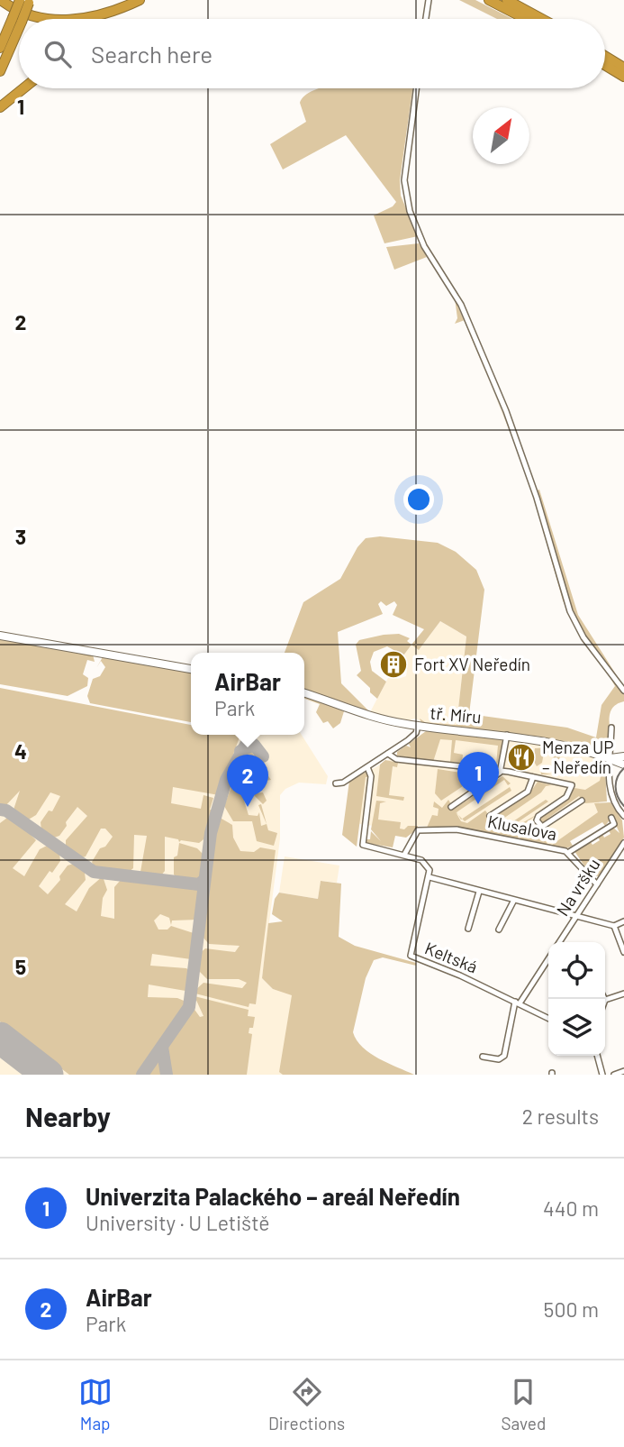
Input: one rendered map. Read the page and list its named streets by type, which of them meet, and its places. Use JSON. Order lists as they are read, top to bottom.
{
  "streets": {
    "main road": ["tř. Míru"],
    "street": ["Klusalova", "Na vršku", "Keltská"]
  },
  "crossings": [
    ["Klusalova", "Na vršku"]
  ],
  "places": {
    "building": ["Fort XV Neředín"],
    "restaurant": ["Menza UP – Neředín"]
  },
  "north": "top right",
  "page": {
    "search": "Search here",
    "popup": ["AirBar", "Park"],
    "pins": ["1", "2"],
    "heading": ["Nearby", "2 results"],
    "list": [
      {
        "mark": "1",
        "name": "Univerzita Palackého – areál Neředín",
        "note": "University · U Letiště",
        "value": "440 m"
      },
      {
        "mark": "2",
        "name": "AirBar",
        "note": "Park",
        "value": "500 m"
      }
    ],
    "nav": ["Map", "Directions", "Saved"]
  },
  "grid": {
    "rows": [
      "1",
      "2",
      "3",
      "4",
      "5"
    ]
  }
}
